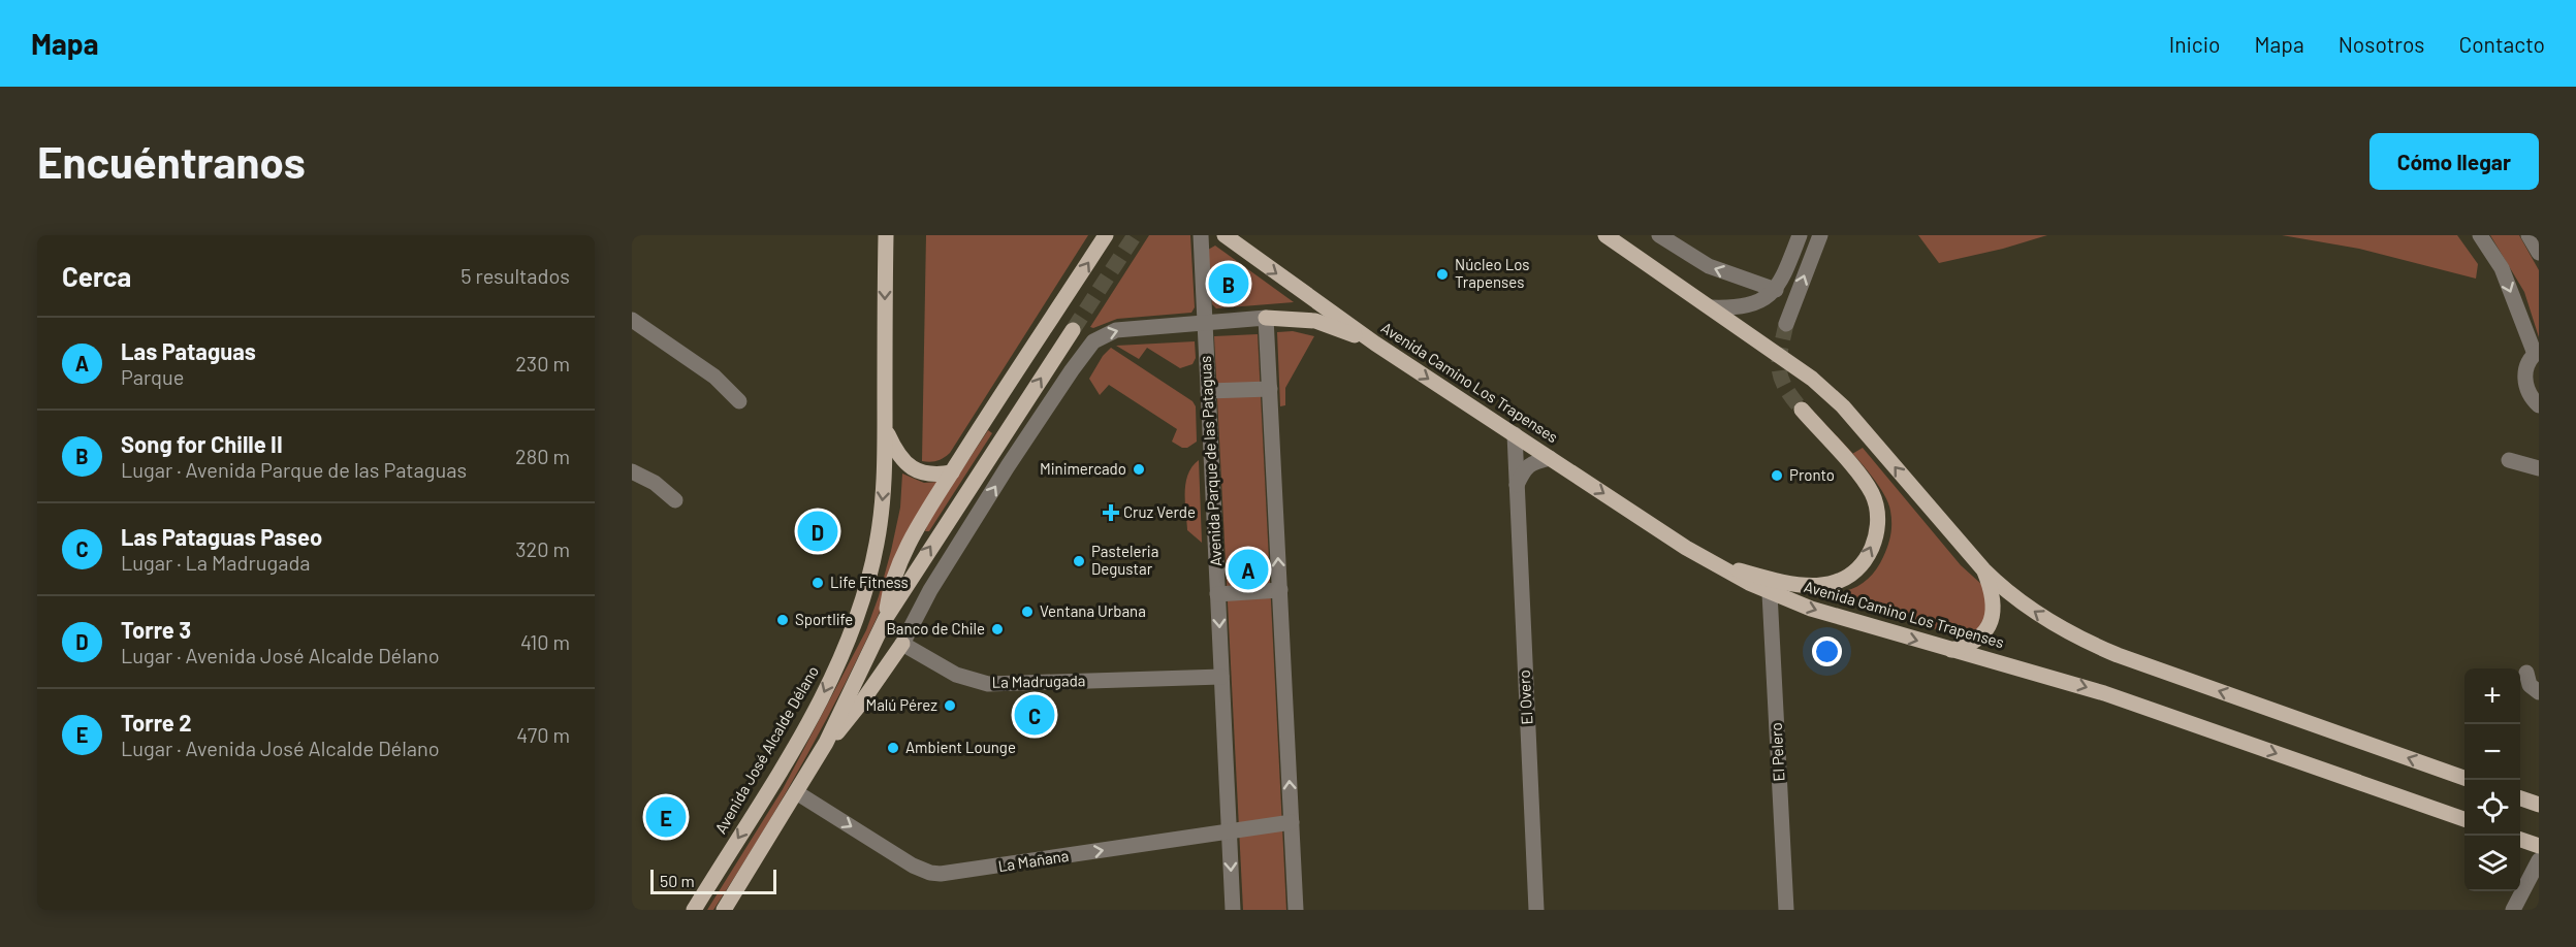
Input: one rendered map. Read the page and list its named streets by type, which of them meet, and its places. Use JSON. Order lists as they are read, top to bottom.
{
  "streets": {
    "main road": ["Avenida Camino Los Trapenses", "Avenida José Alcalde Délano"],
    "street": [
      "Avenida Parque de las Pataguas",
      "La Madrugada",
      "El Overo",
      "El Pelero",
      "La Mañana"
    ]
  },
  "crossings": [
    ["Avenida Camino Los Trapenses", "El Overo"],
    ["Avenida Camino Los Trapenses", "El Pelero"],
    ["Avenida Parque de las Pataguas", "La Madrugada"],
    ["Avenida Parque de las Pataguas", "La Mañana"]
  ],
  "one_way": ["La Mañana"],
  "places": {
    "other": [
      "Núcleo Los Trapenses",
      "Minimercado",
      "Pronto",
      "Pasteleria Degustar",
      "Life Fitness",
      "Ventana Urbana",
      "Sportlife",
      "Banco de Chile",
      "Malú Pérez",
      "Ambient Lounge"
    ],
    "health": ["Cruz Verde"]
  },
  "scale_bar": "50 m",
  "page": {
    "header": "Mapa",
    "nav": [
      "Inicio",
      "Mapa",
      "Nosotros",
      "Contacto"
    ],
    "buttons": "Cómo llegar",
    "title": "Encuéntranos",
    "heading": ["Cerca", "5 resultados"],
    "pins": [
      "B",
      "D",
      "A",
      "C",
      "E"
    ],
    "list": [
      {
        "mark": "A",
        "name": "Las Pataguas",
        "note": "Parque",
        "value": "230 m"
      },
      {
        "mark": "B",
        "name": "Song for Chille II",
        "note": "Lugar · Avenida Parque de las Pataguas",
        "value": "280 m"
      },
      {
        "mark": "C",
        "name": "Las Pataguas Paseo",
        "note": "Lugar · La Madrugada",
        "value": "320 m"
      },
      {
        "mark": "D",
        "name": "Torre 3",
        "note": "Lugar · Avenida José Alcalde Délano",
        "value": "410 m"
      },
      {
        "mark": "E",
        "name": "Torre 2",
        "note": "Lugar · Avenida José Alcalde Délano",
        "value": "470 m"
      }
    ],
    "map_buttons": ["+", "−"],
    "scale": "50 m"
  }
}
